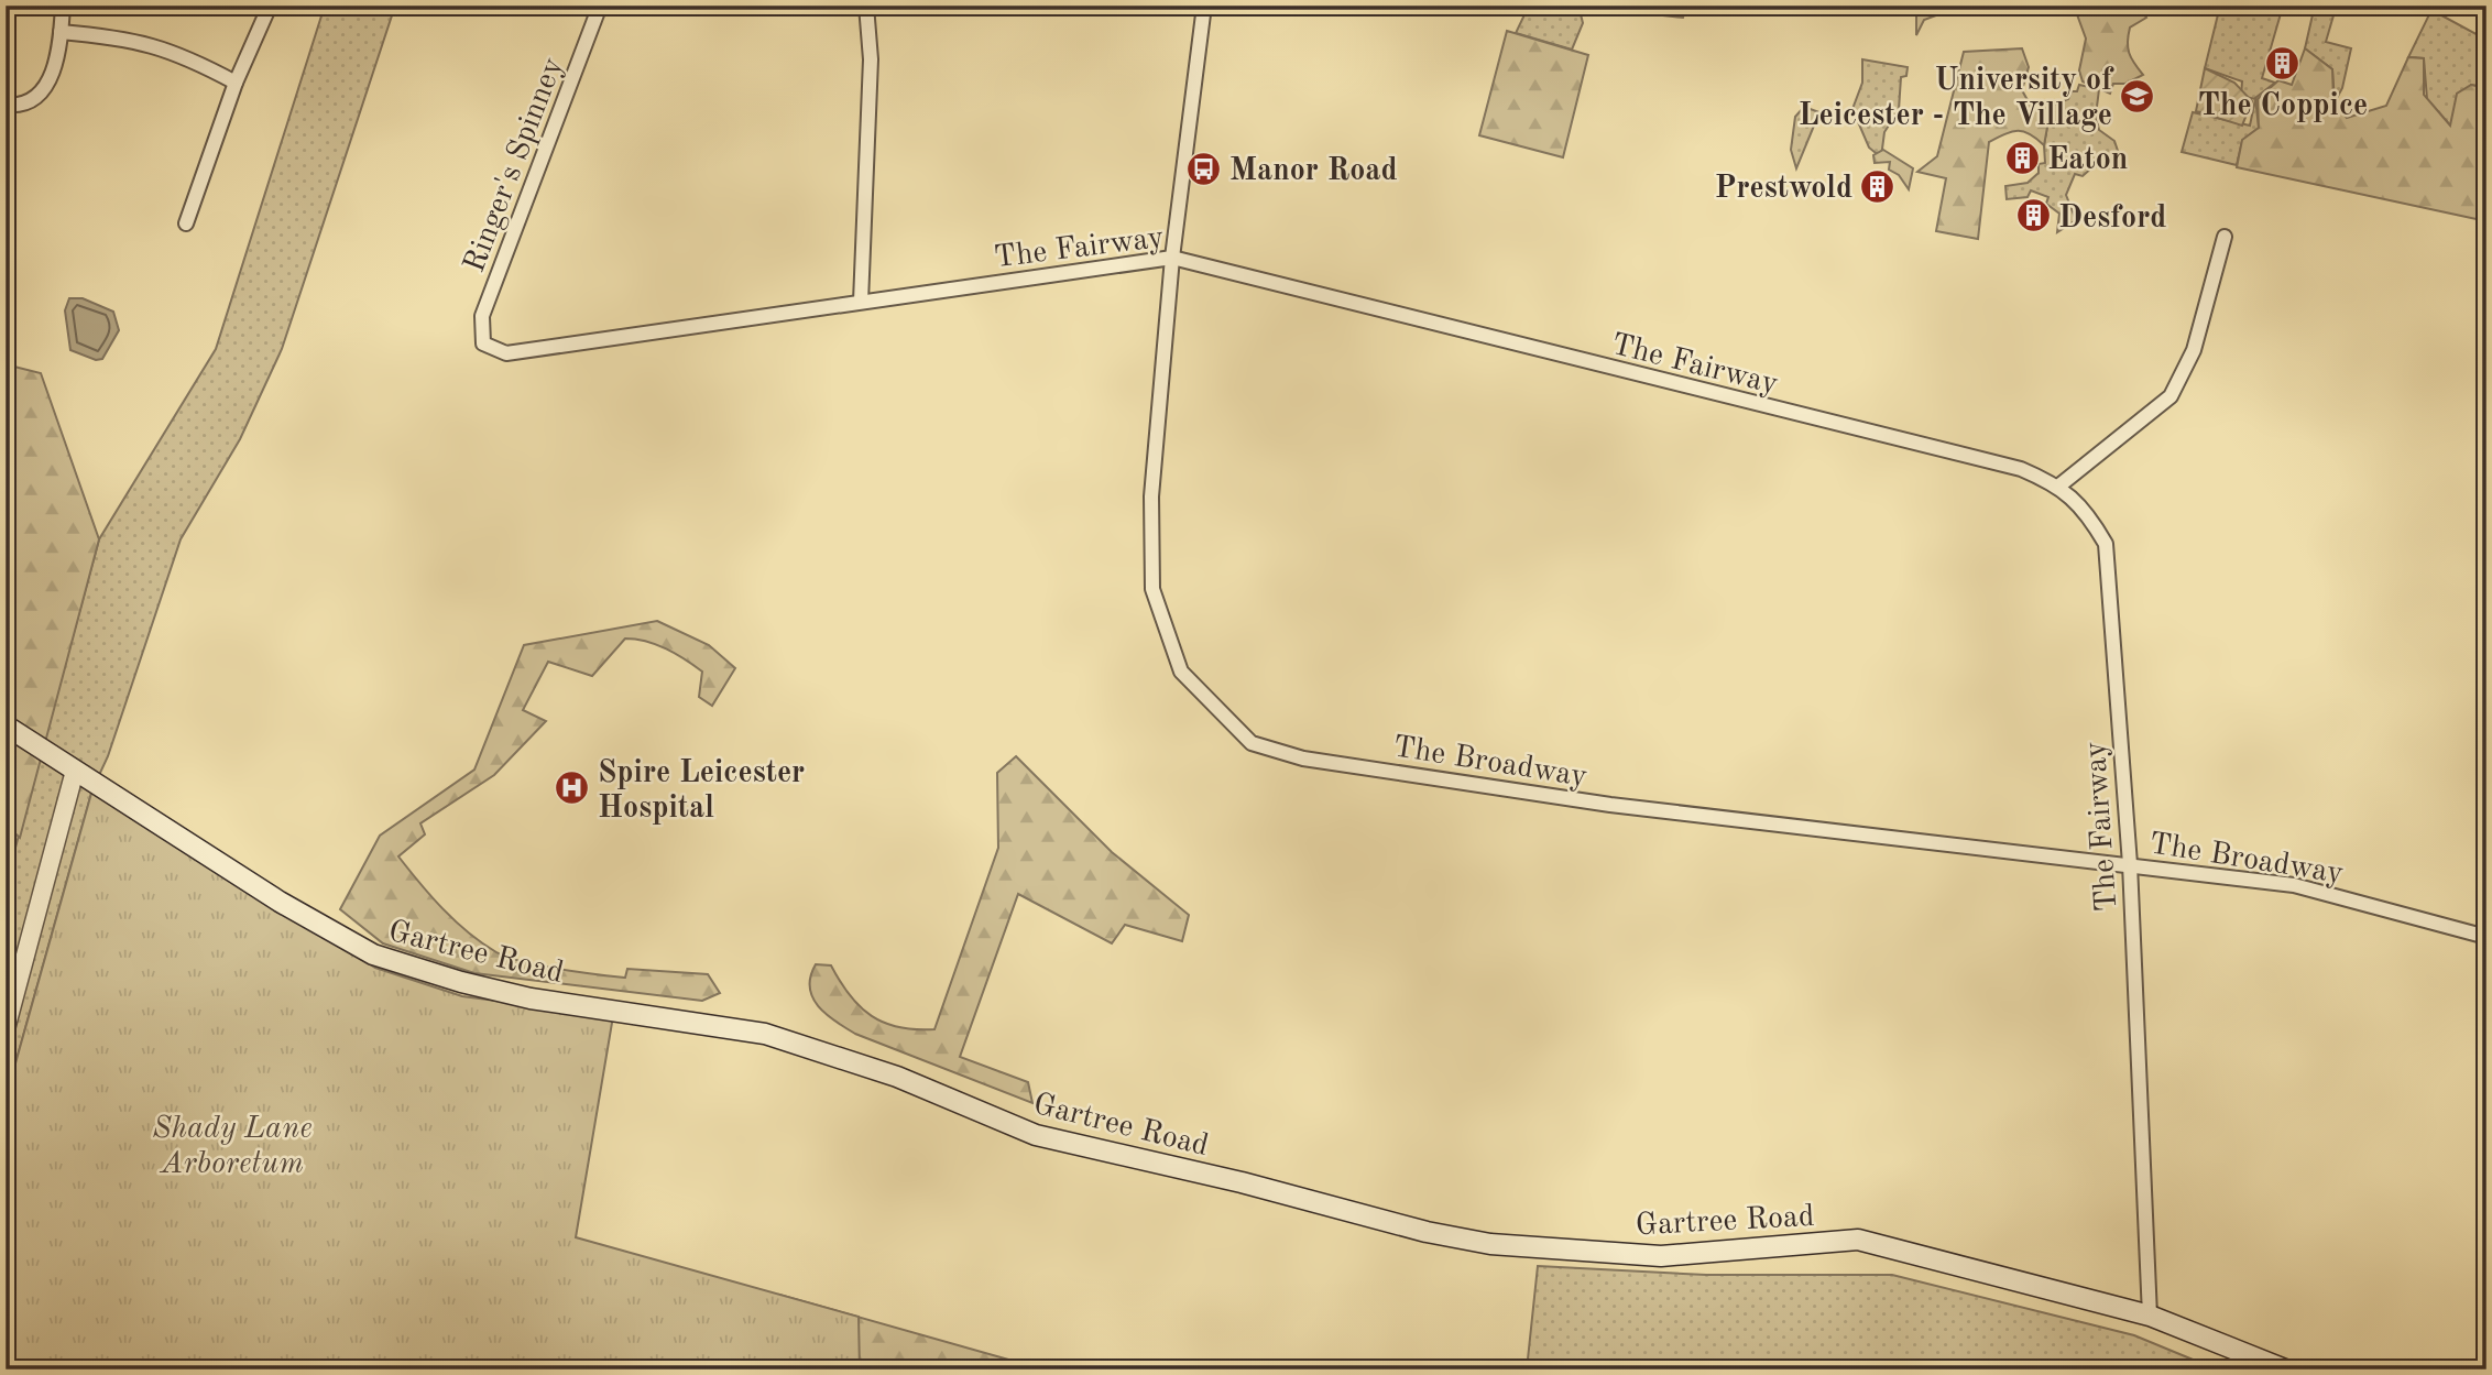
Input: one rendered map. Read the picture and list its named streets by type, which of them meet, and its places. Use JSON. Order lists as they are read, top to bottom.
{
  "streets": {
    "main road": ["Gartree Road"],
    "street": ["Ringer's Spinney", "The Fairway", "The Broadway"]
  },
  "crossings": [
    ["Ringer's Spinney", "The Fairway"],
    ["The Fairway", "The Broadway"],
    ["The Fairway", "Gartree Road"]
  ],
  "parks": ["Shady Lane Arboretum"],
  "places": {
    "building": [
      "The Coppice",
      "Eaton",
      "Prestwold",
      "Desford"
    ],
    "school or university": ["University of Leicester - The Village"],
    "bus stop": ["Manor Road"],
    "hospital": ["Spire Leicester Hospital"]
  }
}
